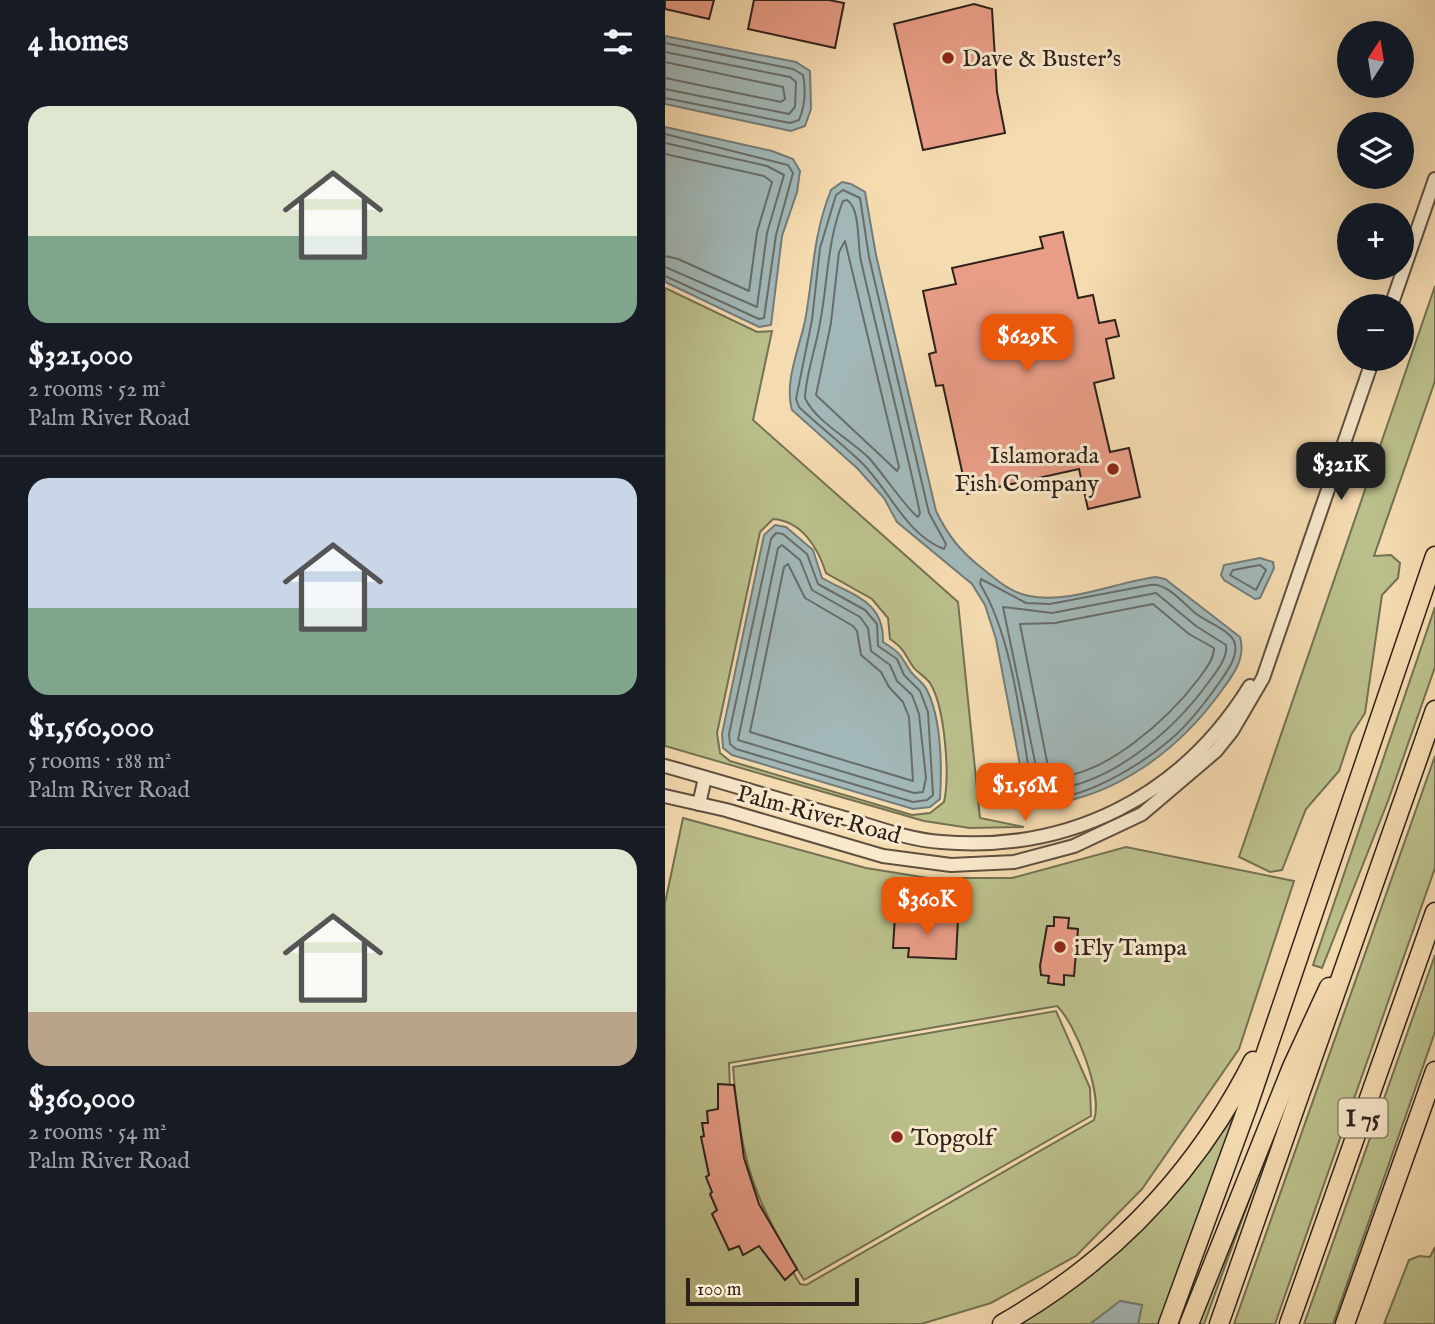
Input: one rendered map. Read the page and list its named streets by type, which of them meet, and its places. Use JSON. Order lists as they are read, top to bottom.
{
  "streets": {
    "highway": ["I 75"],
    "street": ["Palm River Road"]
  },
  "places": [
    "Dave & Buster's",
    "Islamorada Fish Company",
    "iFly Tampa",
    "Topgolf"
  ],
  "scale_bar": "100 m",
  "north": "top",
  "page": {
    "heading": "4 homes",
    "map_buttons": ["+", "−"],
    "list": [
      {
        "name": "$321,000",
        "note": "2 rooms · 52 m² · Palm River Road"
      },
      {
        "name": "$1,560,000",
        "note": "5 rooms · 188 m² · Palm River Road"
      },
      {
        "name": "$360,000",
        "note": "2 rooms · 54 m² · Palm River Road"
      }
    ],
    "price": [
      "$629K",
      "$321K",
      "$1.56M",
      "$360K"
    ],
    "scale": "100 m"
  }
}
